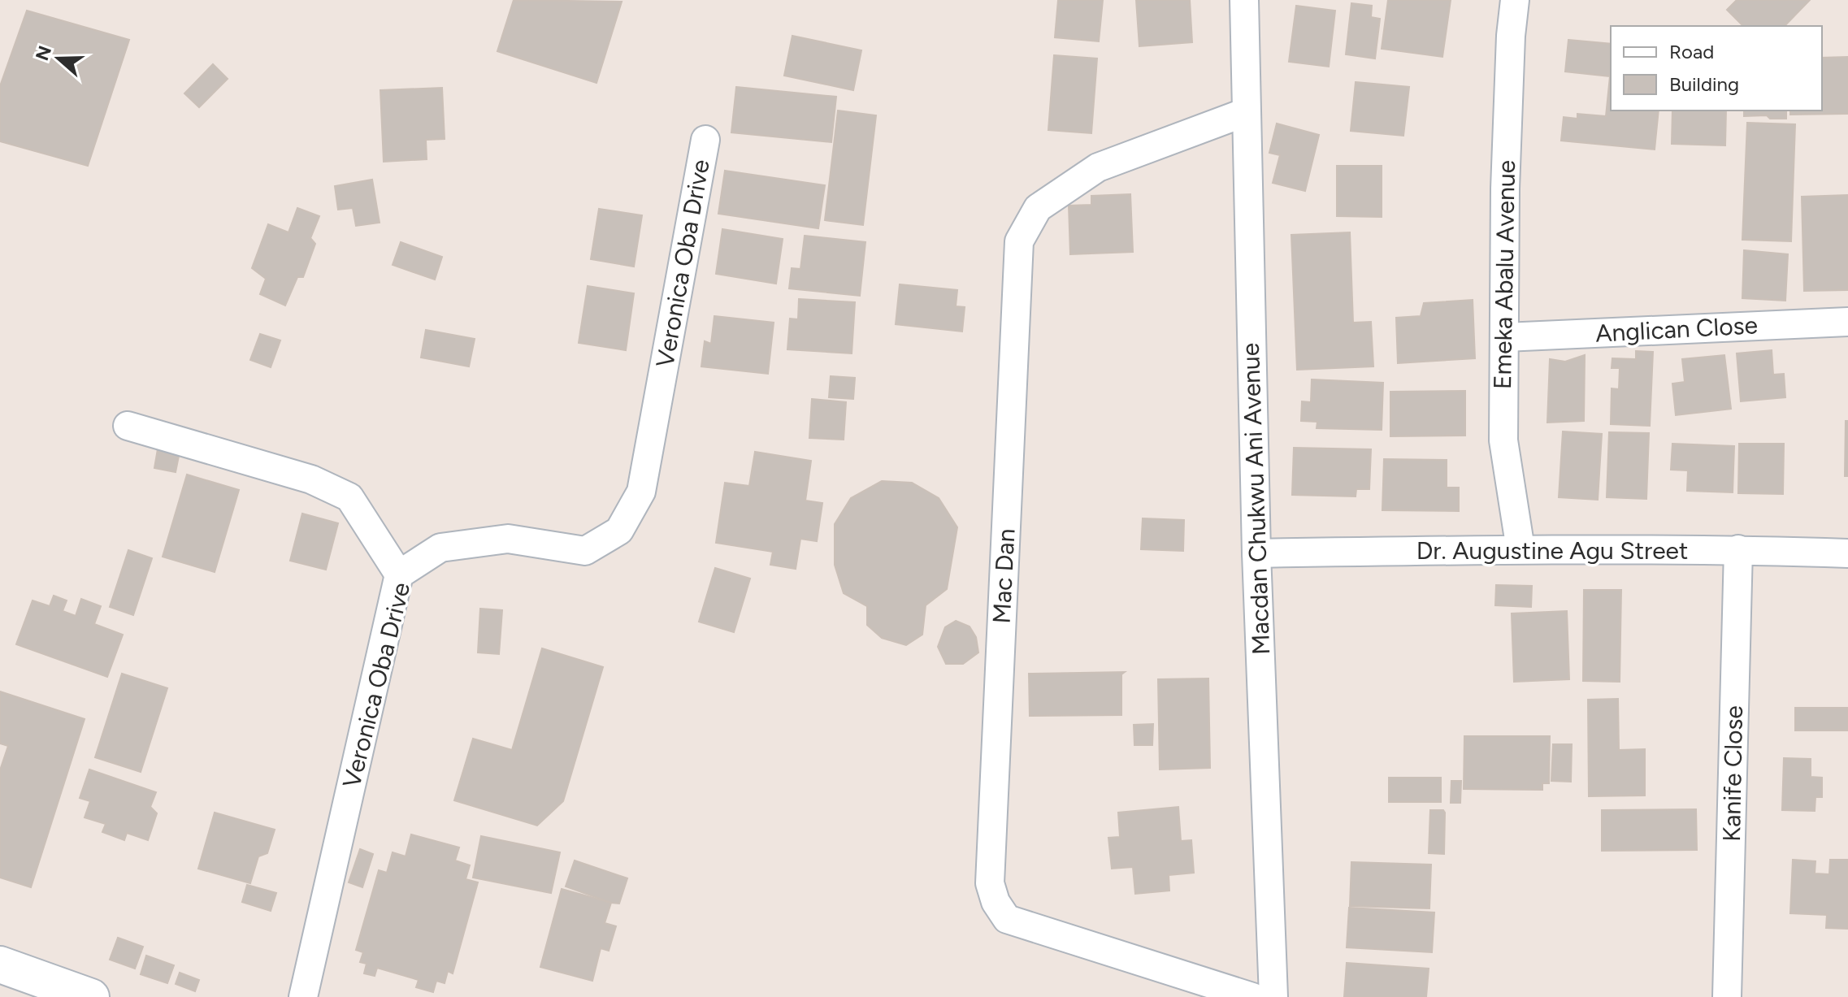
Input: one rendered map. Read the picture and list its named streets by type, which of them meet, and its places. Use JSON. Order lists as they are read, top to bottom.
{
  "streets": {
    "street": [
      "Veronica Oba Drive",
      "Emeka Abalu Avenue",
      "Anglican Close",
      "Macdan Chukwu Ani Avenue",
      "Dr. Augustine Agu Street",
      "Mac Dan",
      "Kanife Close"
    ]
  },
  "crossings": [
    ["Emeka Abalu Avenue", "Anglican Close"],
    ["Emeka Abalu Avenue", "Dr. Augustine Agu Street"],
    ["Macdan Chukwu Ani Avenue", "Dr. Augustine Agu Street"],
    ["Macdan Chukwu Ani Avenue", "Mac Dan"],
    ["Dr. Augustine Agu Street", "Kanife Close"]
  ],
  "legend": ["Road", "Building"],
  "north": "left"
}
